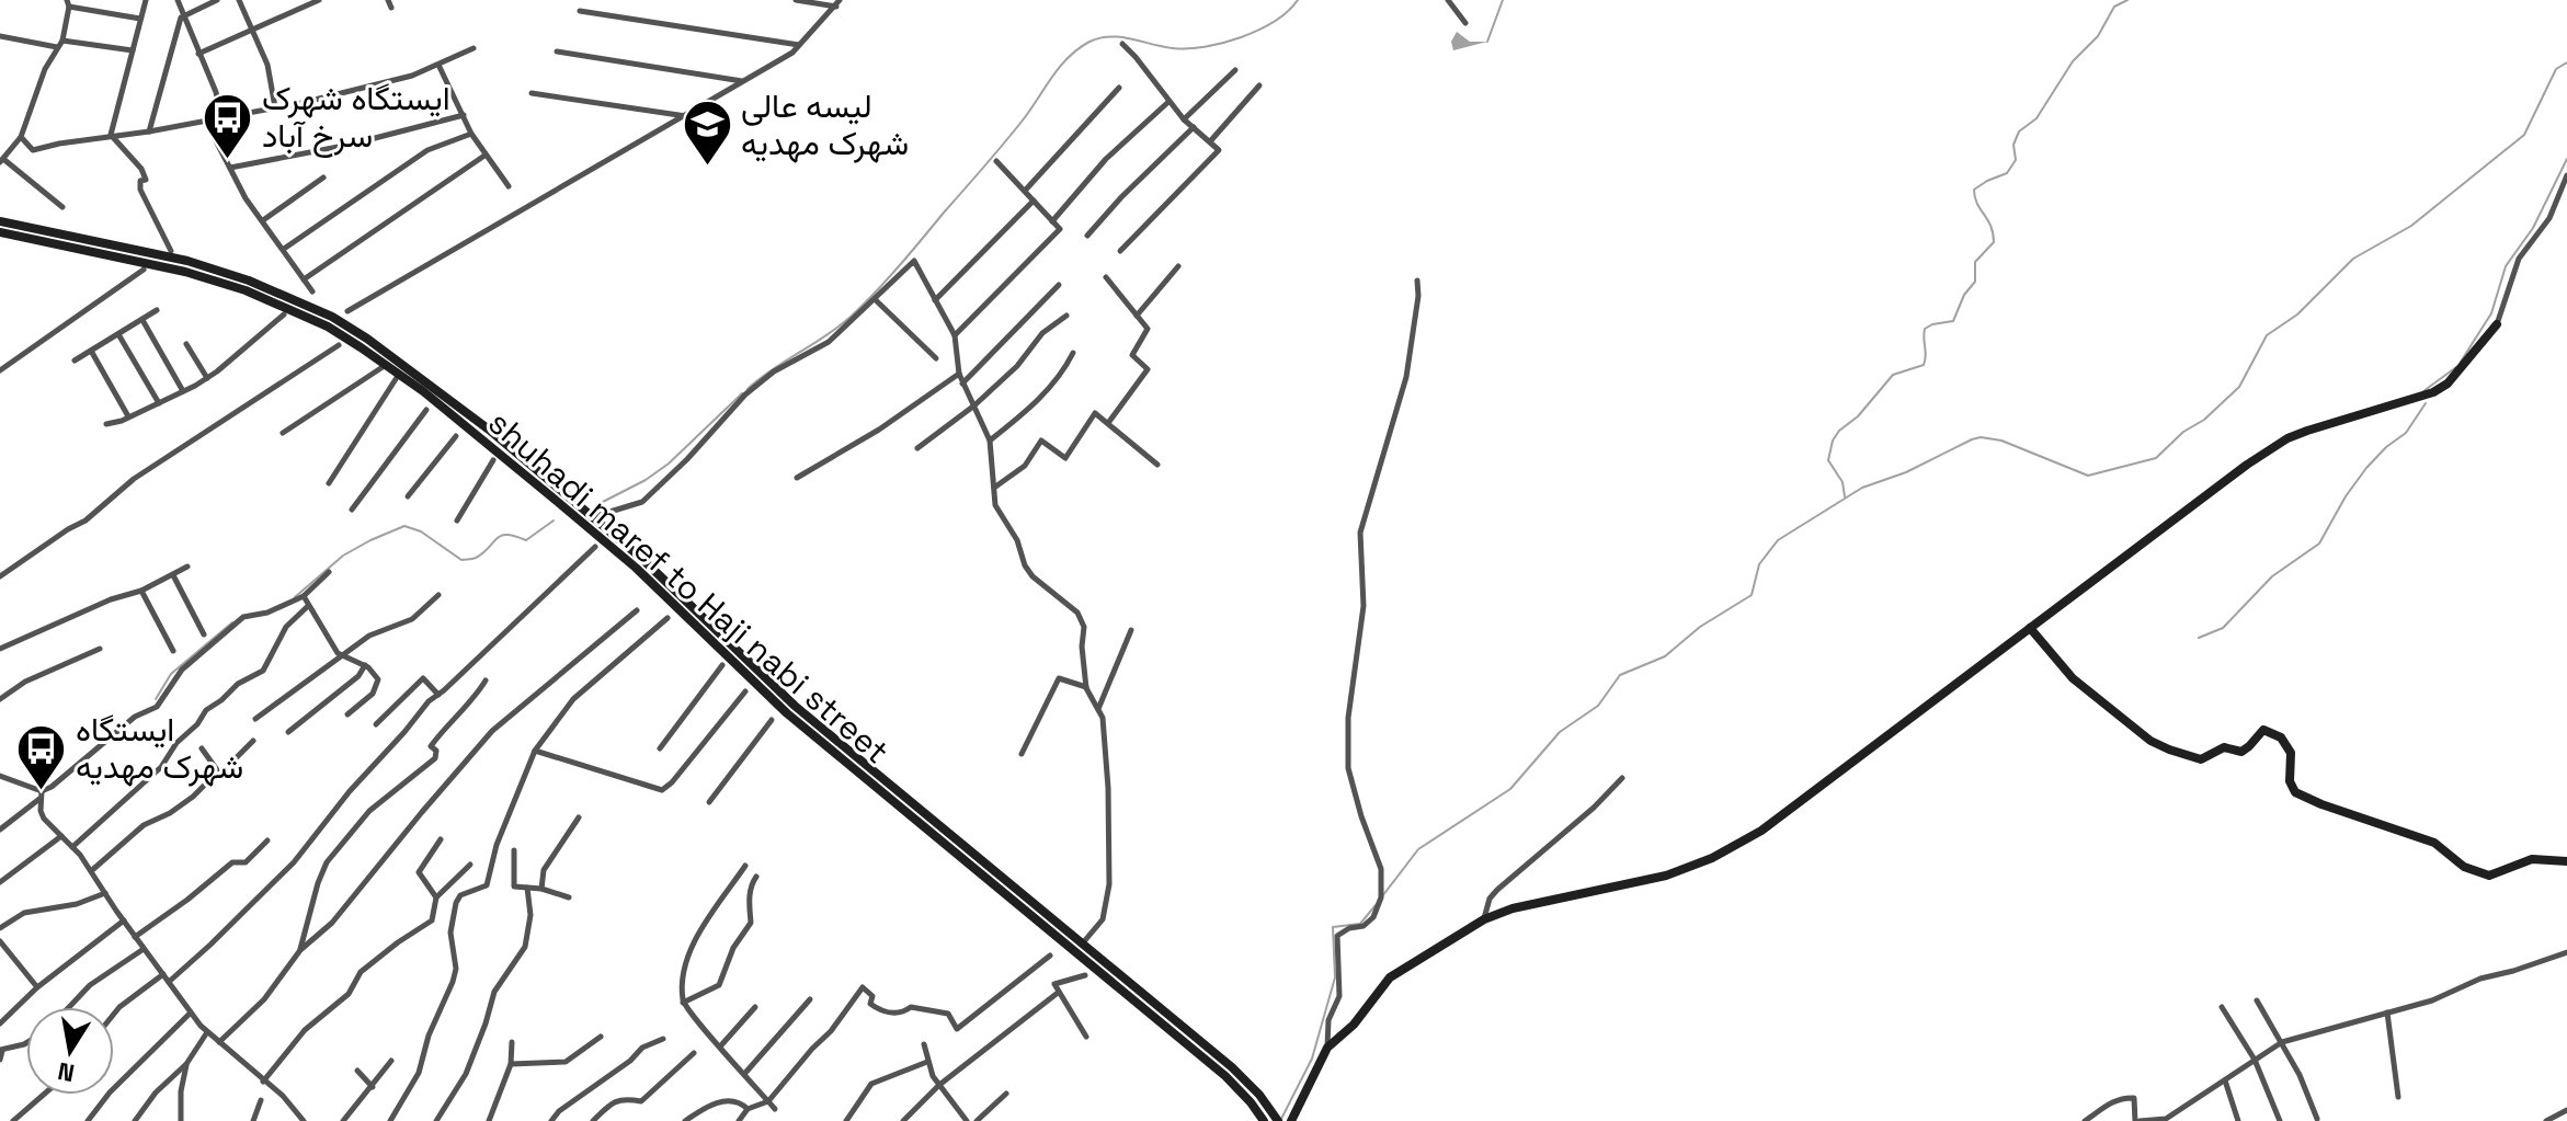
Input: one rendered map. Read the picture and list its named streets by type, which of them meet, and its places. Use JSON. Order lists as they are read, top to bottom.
{
  "streets": {
    "main road": ["shuhadi maref to Haji nabi street"]
  },
  "places": {
    "bus stop": ["ایستگاه شهرک سرخ آباد", "ایستگاه شهرک مهدیه"],
    "school or university": ["لیسه عالی شهرک مهدیه"]
  },
  "north": "bottom"
}
